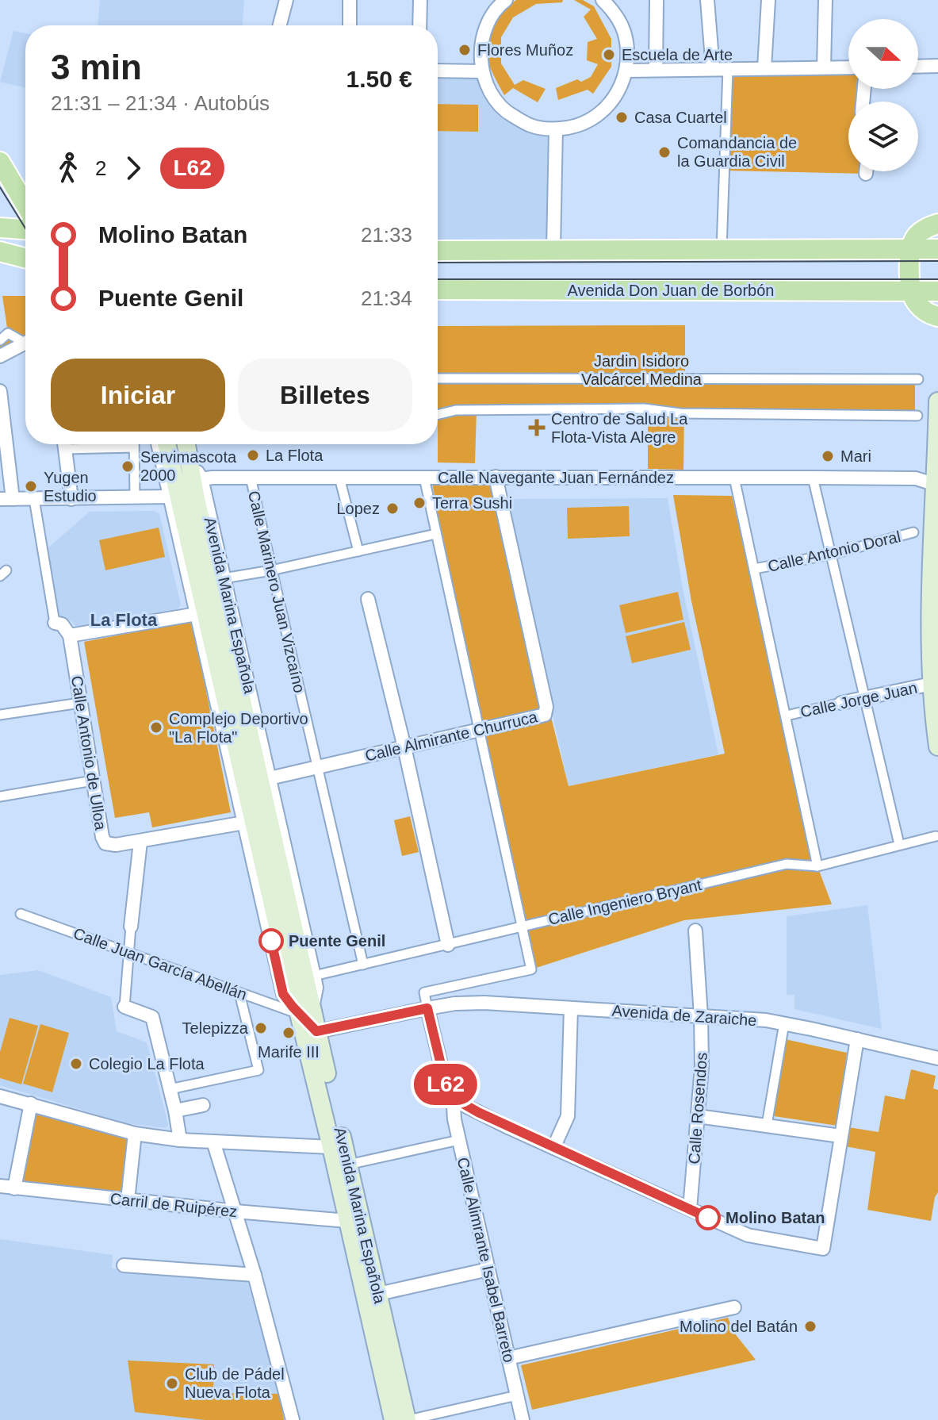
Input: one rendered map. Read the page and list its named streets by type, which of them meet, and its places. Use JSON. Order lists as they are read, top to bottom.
{
  "streets": {
    "main road": ["Avenida Don Juan de Borbón", "Avenida Marina Española"],
    "street": [
      "Calle Navegante Juan Fernández",
      "Calle Antonio Doral",
      "Calle Marinero Juan Vizcaíno",
      "Calle Jorge Juan",
      "Calle Almirante Churruca",
      "Calle Antonio de Ulloa",
      "Calle Ingeniero Bryant",
      "Calle Juan García Abellán",
      "Avenida de Zaraiche",
      "Calle Rosendos",
      "Carril de Ruipérez",
      "Calle Alimrante Isabel Barreto"
    ]
  },
  "crossings": [
    ["Calle Navegante Juan Fernández", "Calle Marinero Juan Vizcaíno"],
    ["Calle Navegante Juan Fernández", "Avenida Marina Española"],
    ["Calle Navegante Juan Fernández", "Calle Almirante Churruca"],
    ["Calle Marinero Juan Vizcaíno", "Calle Almirante Churruca"],
    ["Calle Marinero Juan Vizcaíno", "Calle Ingeniero Bryant"],
    ["Avenida Marina Española", "Calle Almirante Churruca"],
    ["Avenida Marina Española", "Calle Antonio de Ulloa"],
    ["Avenida Marina Española", "Calle Ingeniero Bryant"],
    ["Avenida Marina Española", "Calle Juan García Abellán"],
    ["Avenida Marina Española", "Carril de Ruipérez"],
    ["Avenida de Zaraiche", "Calle Rosendos"]
  ],
  "districts": ["La Flota"],
  "parks": ["Jardin Isidoro Valcárcel Medina"],
  "places": {
    "other": [
      "Flores Muñoz",
      "Escuela de Arte",
      "Casa Cuartel",
      "Comandancia de la Guardia Civil",
      "La Flota",
      "Mari",
      "Servimascota 2000",
      "Yugen Estudio",
      "Terra Sushi",
      "Lopez",
      "Complejo Deportivo \"La Flota\"",
      "Puente Genil",
      "Telepizza",
      "Marife III",
      "Colegio La Flota",
      "Molino Batan",
      "Molino del Batán",
      "Club de Pádel Nueva Flota"
    ],
    "health": ["Centro de Salud La Flota-Vista Alegre"]
  },
  "lines": ["bus line L62"],
  "north": "right",
  "page": {
    "on_map": "L62",
    "heading": ["3 min", "21:31 – 21:34 · Autobús", "1.50 €"],
    "legs": ["2", "L62"],
    "list": [
      {
        "name": "Molino Batan",
        "value": "21:33"
      },
      {
        "name": "Puente Genil",
        "value": "21:34"
      }
    ],
    "buttons": ["Iniciar", "Billetes"]
  }
}
